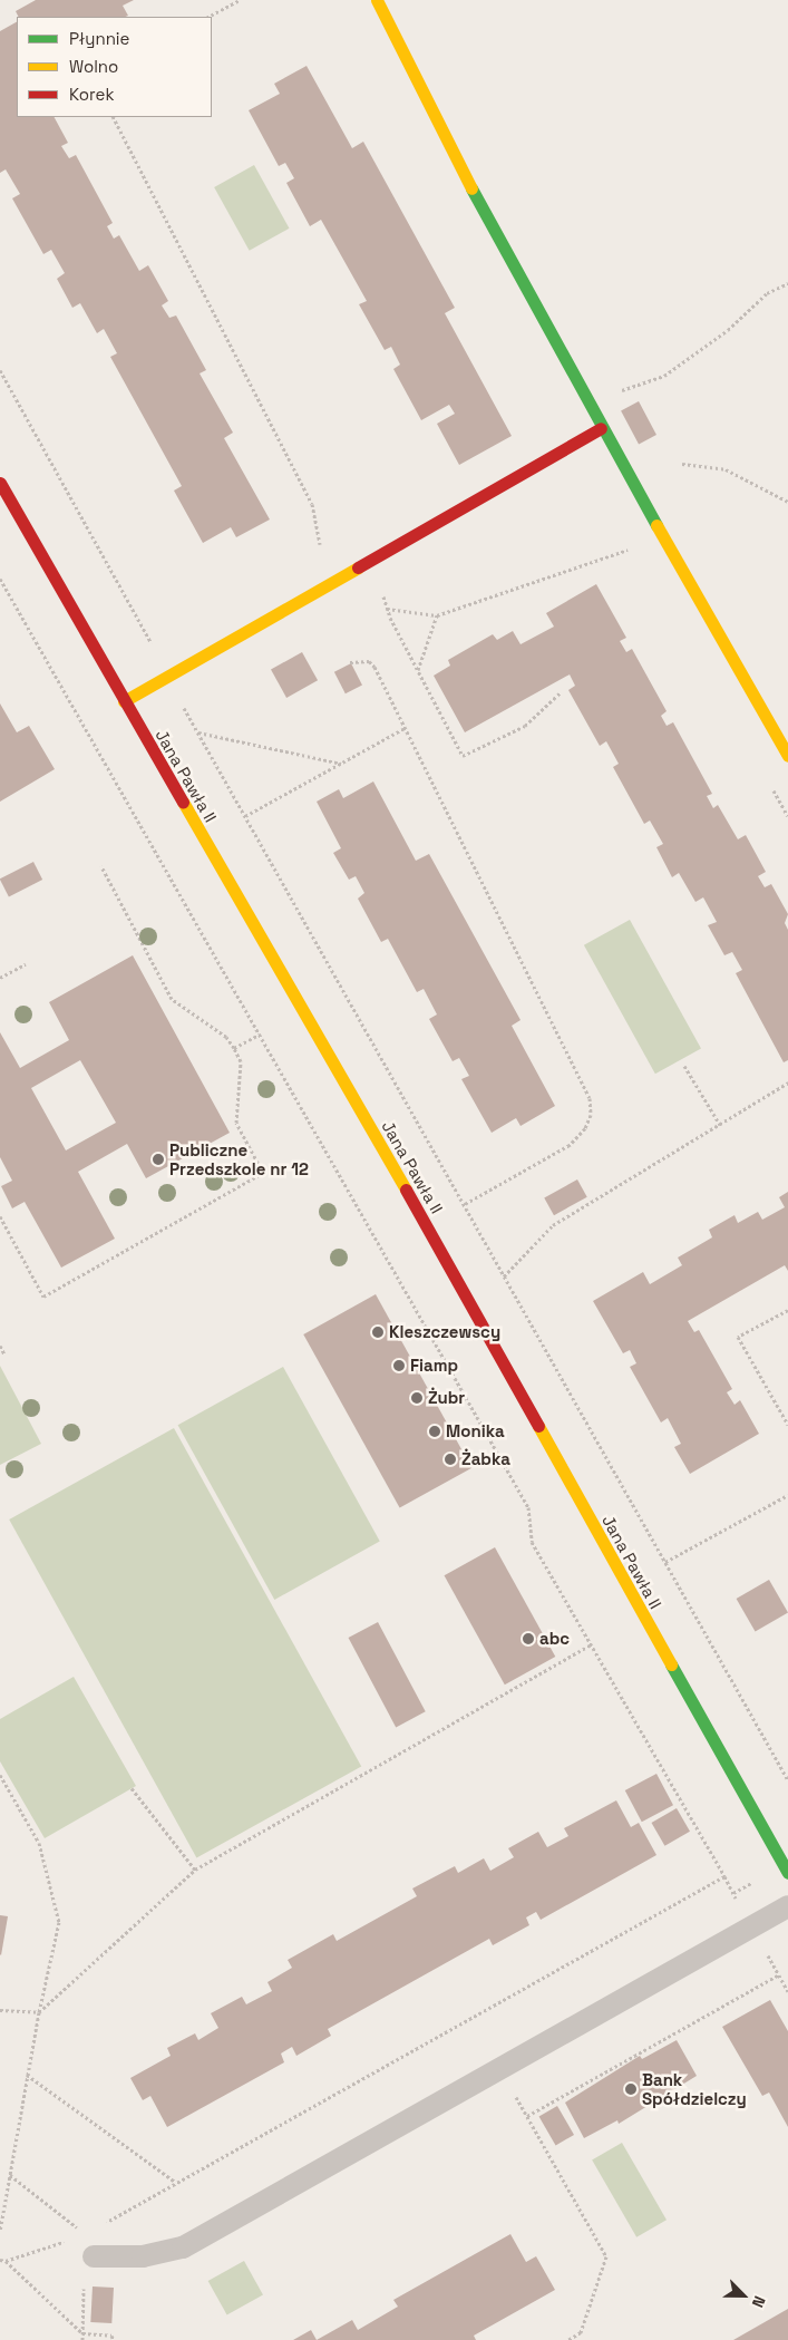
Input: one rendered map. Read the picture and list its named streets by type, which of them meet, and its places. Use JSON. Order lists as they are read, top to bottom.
{
  "streets": {
    "street": ["Jana Pawła II"]
  },
  "places": [
    "Publiczne Przedszkole nr 12",
    "Kleszczewscy",
    "Fiamp",
    "Żubr",
    "Monika",
    "Żabka",
    "abc",
    "Bank Spółdzielczy"
  ],
  "legend": ["Płynnie", "Wolno", "Korek"],
  "north": "bottom right"
}
